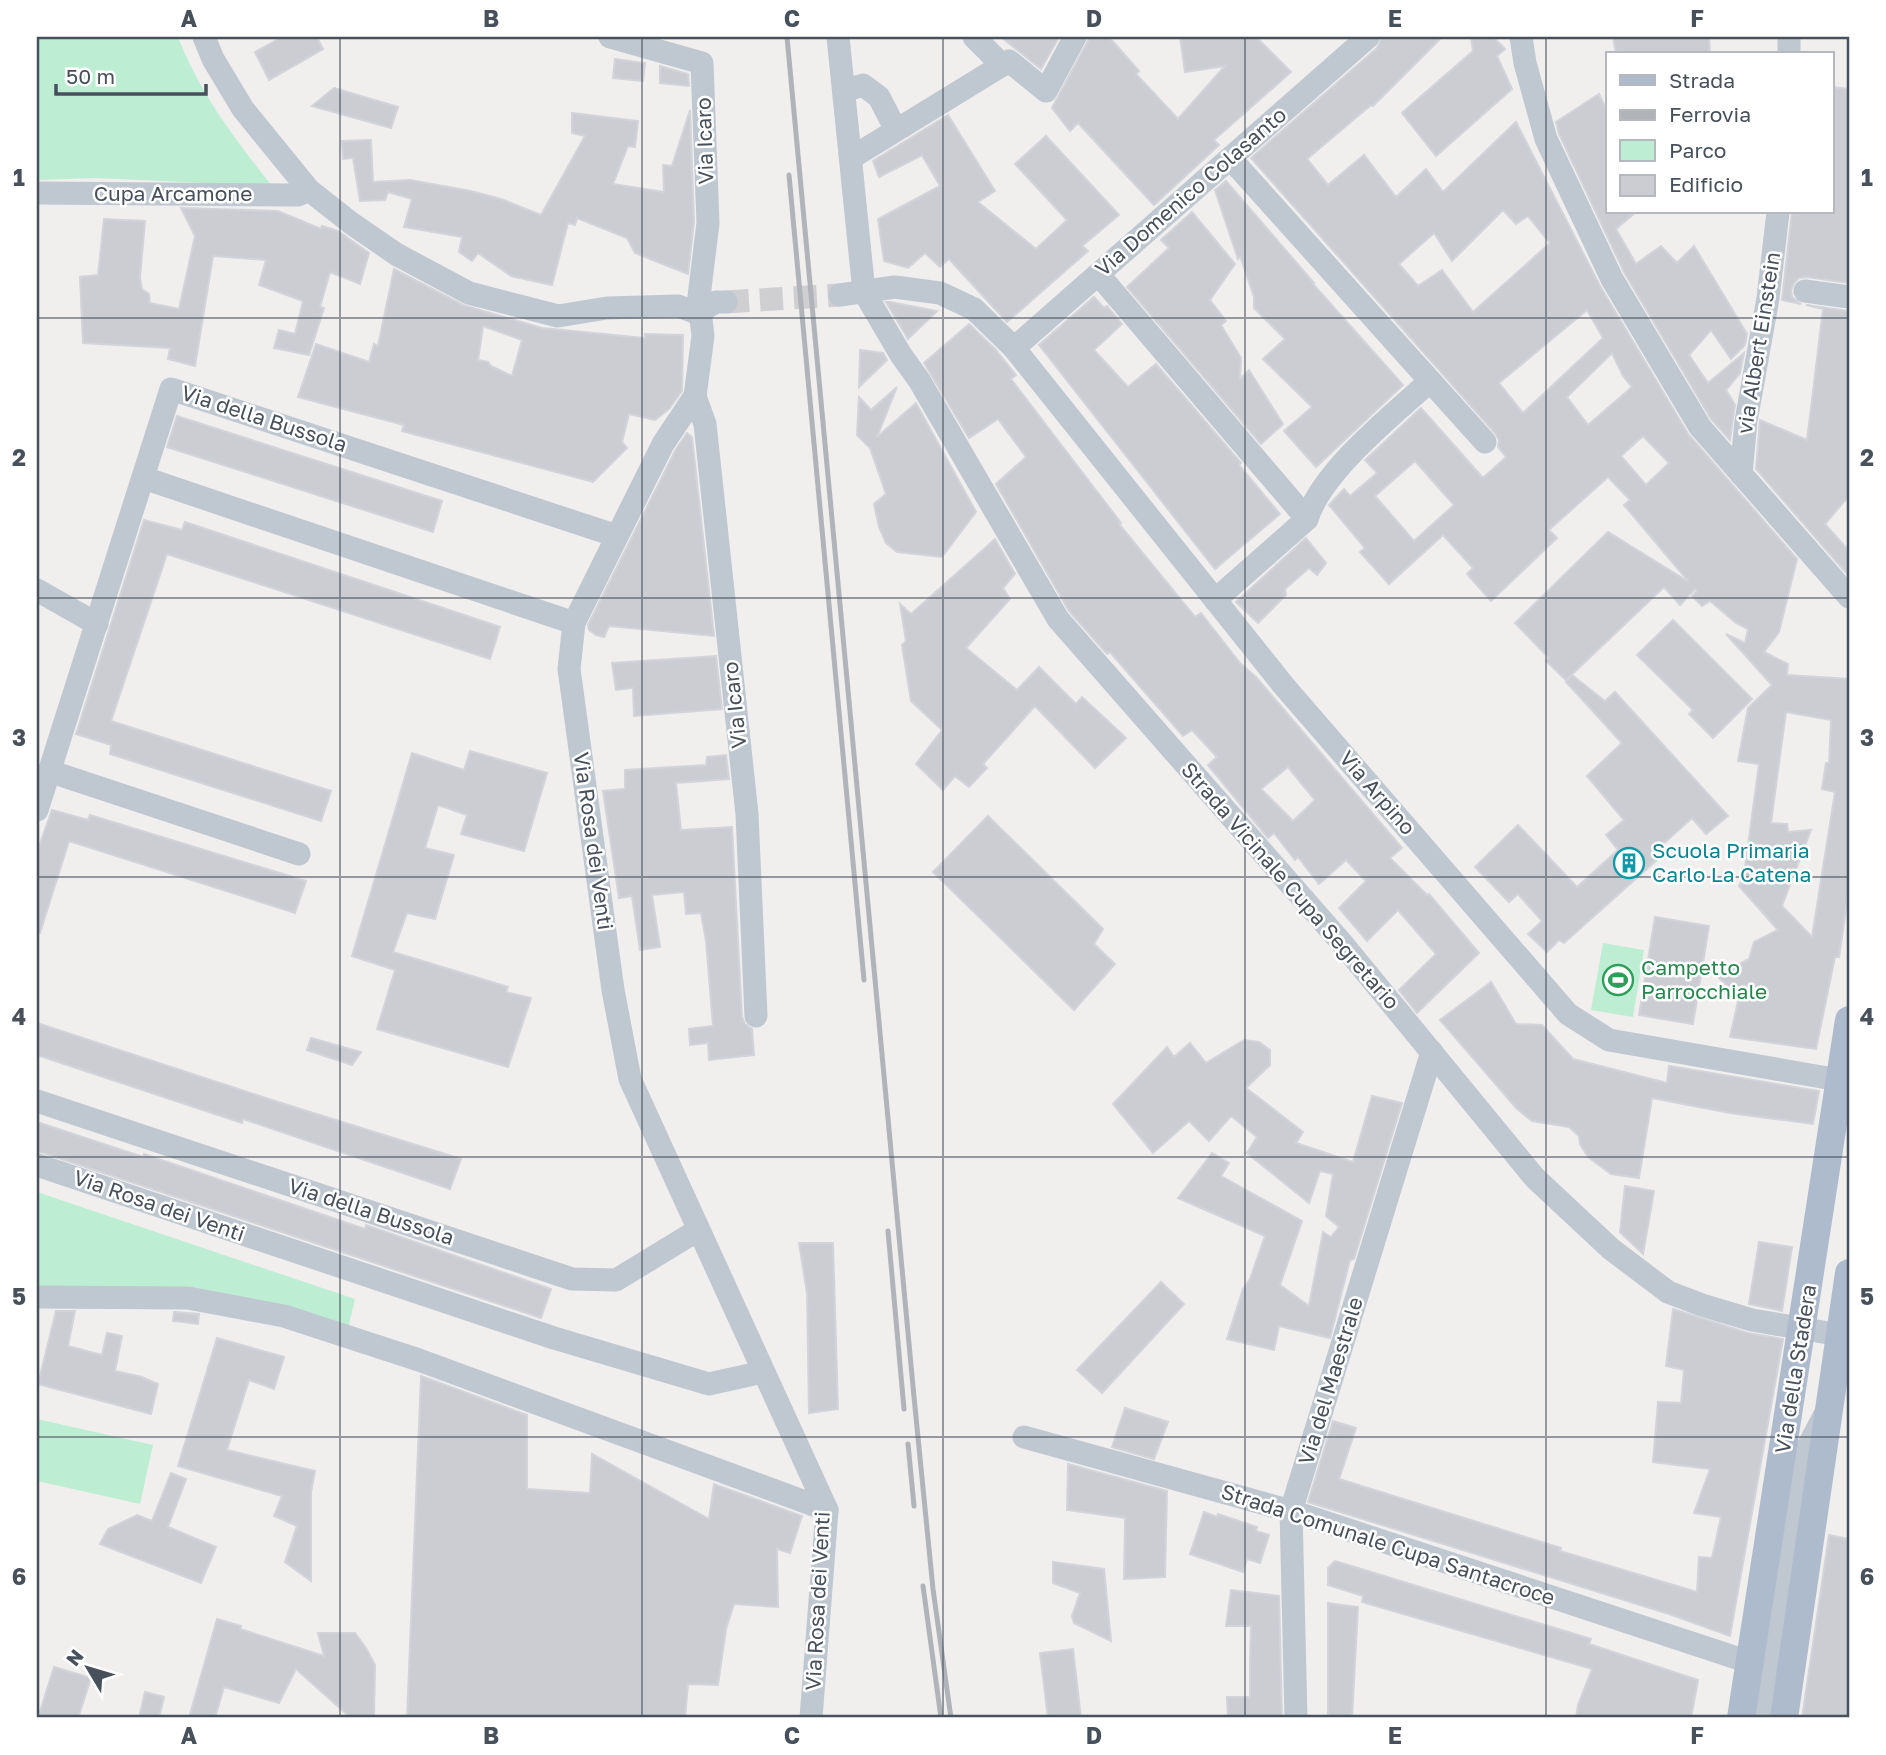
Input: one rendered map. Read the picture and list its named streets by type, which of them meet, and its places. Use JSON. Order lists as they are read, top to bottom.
{
  "streets": {
    "main road": ["Via della Stadera"],
    "street": [
      "Via Icaro",
      "Via Domenico Colasanto",
      "Cupa Arcamone",
      "via Albert Einstein",
      "Via della Bussola",
      "Via Arpino",
      "Via Rosa dei Venti",
      "Strada Vicinale Cupa Segretario",
      "Via del Maestrale",
      "Strada Comunale Cupa Santacroce"
    ]
  },
  "crossings": [
    ["Via Icaro", "Via Rosa dei Venti"],
    ["Via Domenico Colasanto", "Via Arpino"],
    ["Via della Bussola", "Via Rosa dei Venti"],
    ["Via Arpino", "Strada Vicinale Cupa Segretario"],
    ["Via Arpino", "Via della Stadera"],
    ["Strada Vicinale Cupa Segretario", "Via della Stadera"],
    ["Strada Vicinale Cupa Segretario", "Via del Maestrale"],
    ["Via della Stadera", "Strada Comunale Cupa Santacroce"],
    ["Via del Maestrale", "Strada Comunale Cupa Santacroce"]
  ],
  "places": {
    "building": ["Scuola Primaria Carlo La Catena"],
    "sports": ["Campetto Parrocchiale"]
  },
  "legend": [
    "Strada",
    "Ferrovia",
    "Parco",
    "Edificio"
  ],
  "scale_bar": "50 m",
  "north": "top left",
  "grid": {
    "columns": [
      "A",
      "B",
      "C",
      "D",
      "E",
      "F"
    ],
    "rows": [
      "1",
      "2",
      "3",
      "4",
      "5",
      "6"
    ]
  }
}
